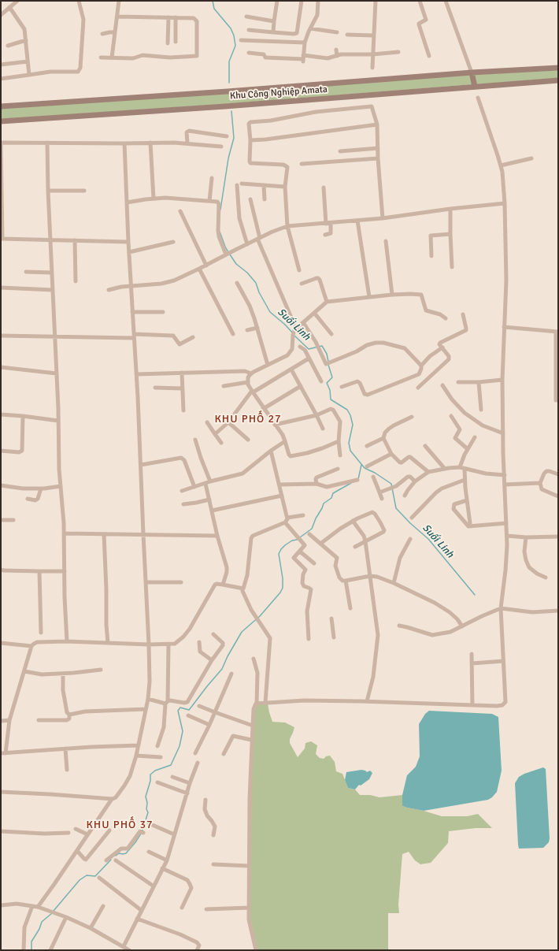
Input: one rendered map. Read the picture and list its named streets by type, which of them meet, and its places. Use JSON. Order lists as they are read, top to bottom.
{
  "streets": {
    "street": ["Khu Công Nghiệp Amata"]
  },
  "districts": ["KHU PHỐ 27", "KHU PHỐ 37"],
  "water": ["Suối Linh"]
}
